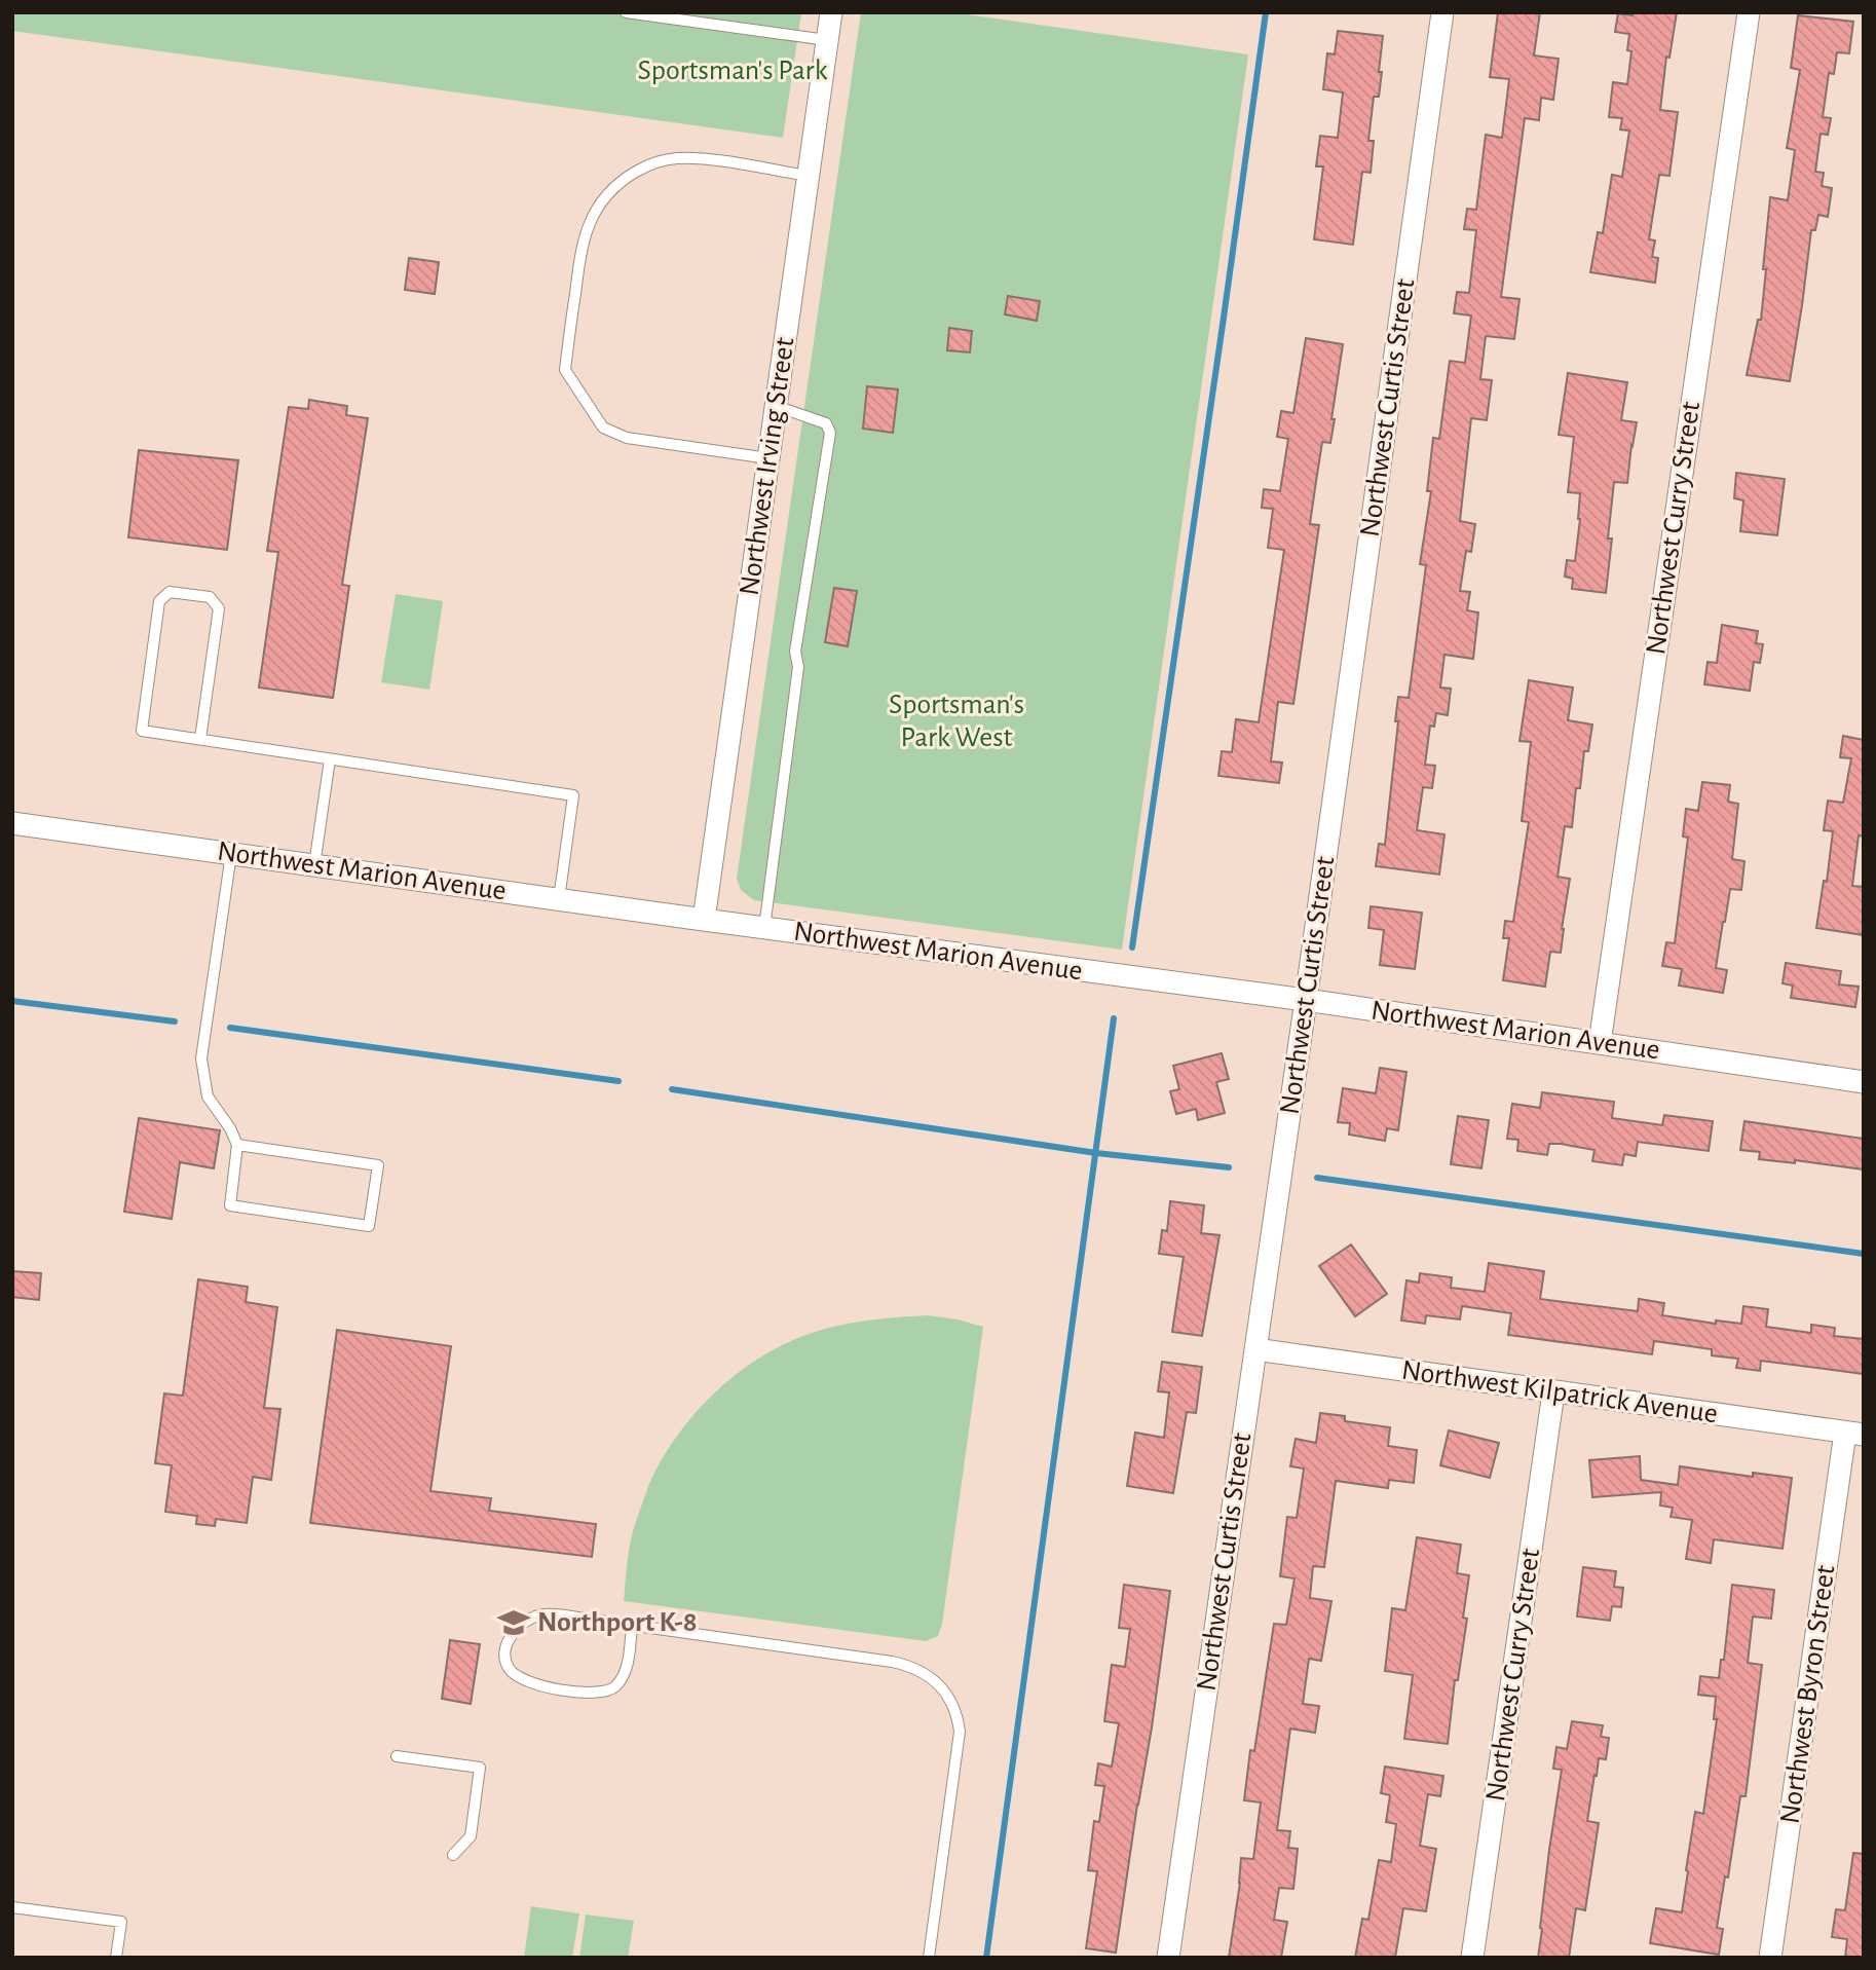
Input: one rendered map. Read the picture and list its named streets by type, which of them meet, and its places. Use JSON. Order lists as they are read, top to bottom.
{
  "streets": {
    "street": [
      "Northwest Curtis Street",
      "Northwest Irving Street",
      "Northwest Curry Street",
      "Northwest Marion Avenue",
      "Northwest Kilpatrick Avenue",
      "Northwest Byron Street"
    ]
  },
  "crossings": [
    ["Northwest Curtis Street", "Northwest Marion Avenue"],
    ["Northwest Curtis Street", "Northwest Kilpatrick Avenue"],
    ["Northwest Irving Street", "Northwest Marion Avenue"],
    ["Northwest Curry Street", "Northwest Marion Avenue"],
    ["Northwest Curry Street", "Northwest Kilpatrick Avenue"],
    ["Northwest Kilpatrick Avenue", "Northwest Byron Street"]
  ],
  "parks": ["Sportsman's Park", "Sportsman's Park West"],
  "places": {
    "school or university": ["Northport K-8"]
  }
}
